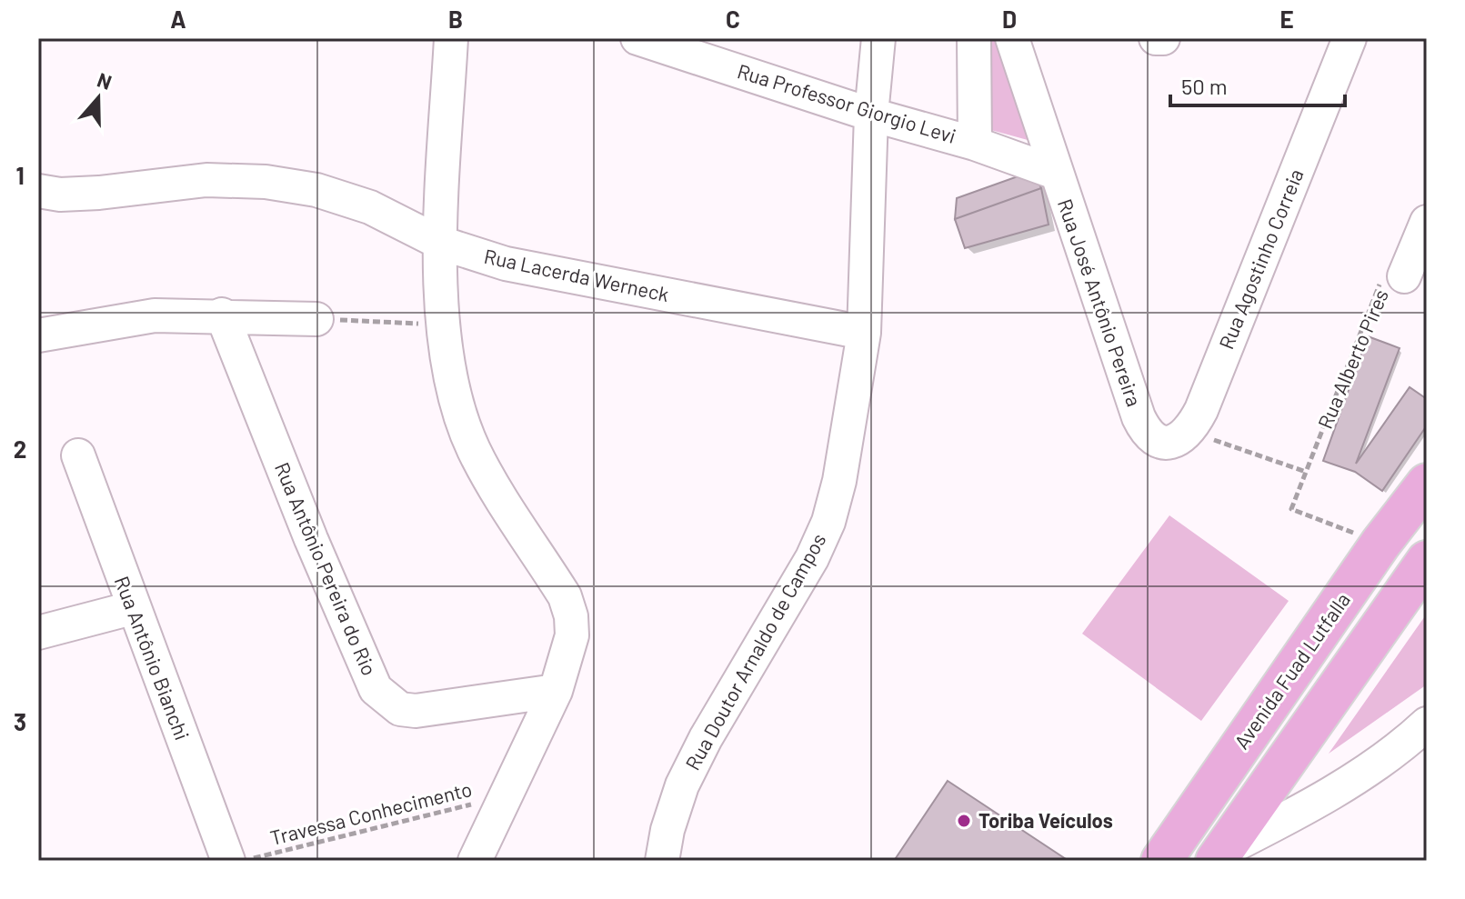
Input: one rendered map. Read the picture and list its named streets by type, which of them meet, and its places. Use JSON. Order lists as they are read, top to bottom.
{
  "streets": {
    "main road": ["Avenida Fuad Lutfalla"],
    "street": [
      "Rua Professor Giorgio Levi",
      "Rua Agostinho Correia",
      "Rua Lacerda Werneck",
      "Rua José Antônio Pereira",
      "Rua Alberto Pires",
      "Rua Antônio Pereira do Rio",
      "Rua Doutor Arnaldo de Campos",
      "Rua Antônio Bianchi"
    ],
    "path": ["Travessa Conhecimento"]
  },
  "crossings": [
    ["Rua Professor Giorgio Levi", "Rua José Antônio Pereira"],
    ["Rua Professor Giorgio Levi", "Rua Doutor Arnaldo de Campos"],
    ["Rua Agostinho Correia", "Rua José Antônio Pereira"],
    ["Rua Lacerda Werneck", "Rua Doutor Arnaldo de Campos"],
    ["Rua Alberto Pires", "Avenida Fuad Lutfalla"]
  ],
  "places": ["Toriba Veículos"],
  "scale_bar": "50 m",
  "north": "top",
  "grid": {
    "columns": [
      "A",
      "B",
      "C",
      "D",
      "E"
    ],
    "rows": ["1", "2", "3"]
  }
}
